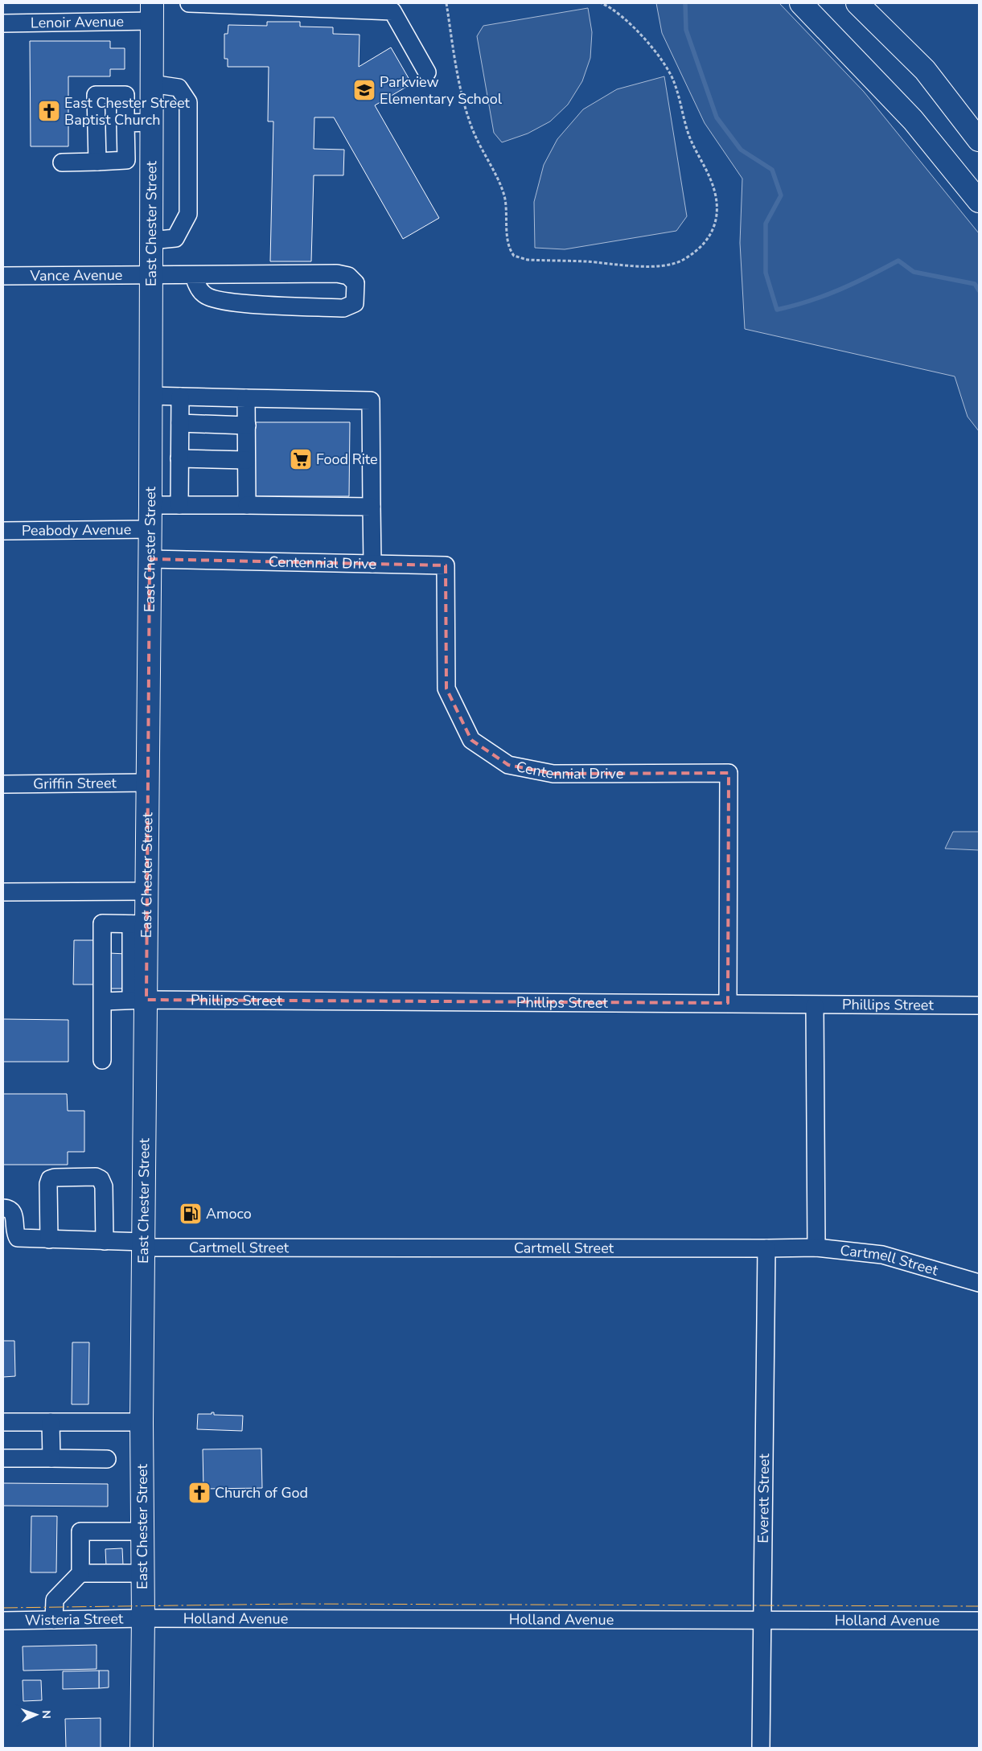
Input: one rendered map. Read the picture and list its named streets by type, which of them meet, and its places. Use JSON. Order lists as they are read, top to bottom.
{
  "streets": {
    "main road": ["East Chester Street"],
    "street": [
      "Lenoir Avenue",
      "Vance Avenue",
      "Peabody Avenue",
      "Centennial Drive",
      "Griffin Street",
      "Phillips Street",
      "Cartmell Street",
      "Everett Street",
      "Holland Avenue",
      "Wisteria Street"
    ]
  },
  "crossings": [
    ["Lenoir Avenue", "East Chester Street"],
    ["East Chester Street", "Vance Avenue"],
    ["East Chester Street", "Peabody Avenue"],
    ["East Chester Street", "Centennial Drive"],
    ["East Chester Street", "Griffin Street"],
    ["East Chester Street", "Phillips Street"],
    ["East Chester Street", "Cartmell Street"],
    ["East Chester Street", "Holland Avenue"],
    ["East Chester Street", "Wisteria Street"],
    ["Centennial Drive", "Phillips Street"],
    ["Cartmell Street", "Everett Street"],
    ["Everett Street", "Holland Avenue"],
    ["Holland Avenue", "Wisteria Street"]
  ],
  "places": {
    "school or university": ["Parkview Elementary School"],
    "church": ["East Chester Street Baptist Church", "Church of God"],
    "supermarket": ["Food Rite"],
    "fuel station": ["Amoco"]
  },
  "north": "right"
}
